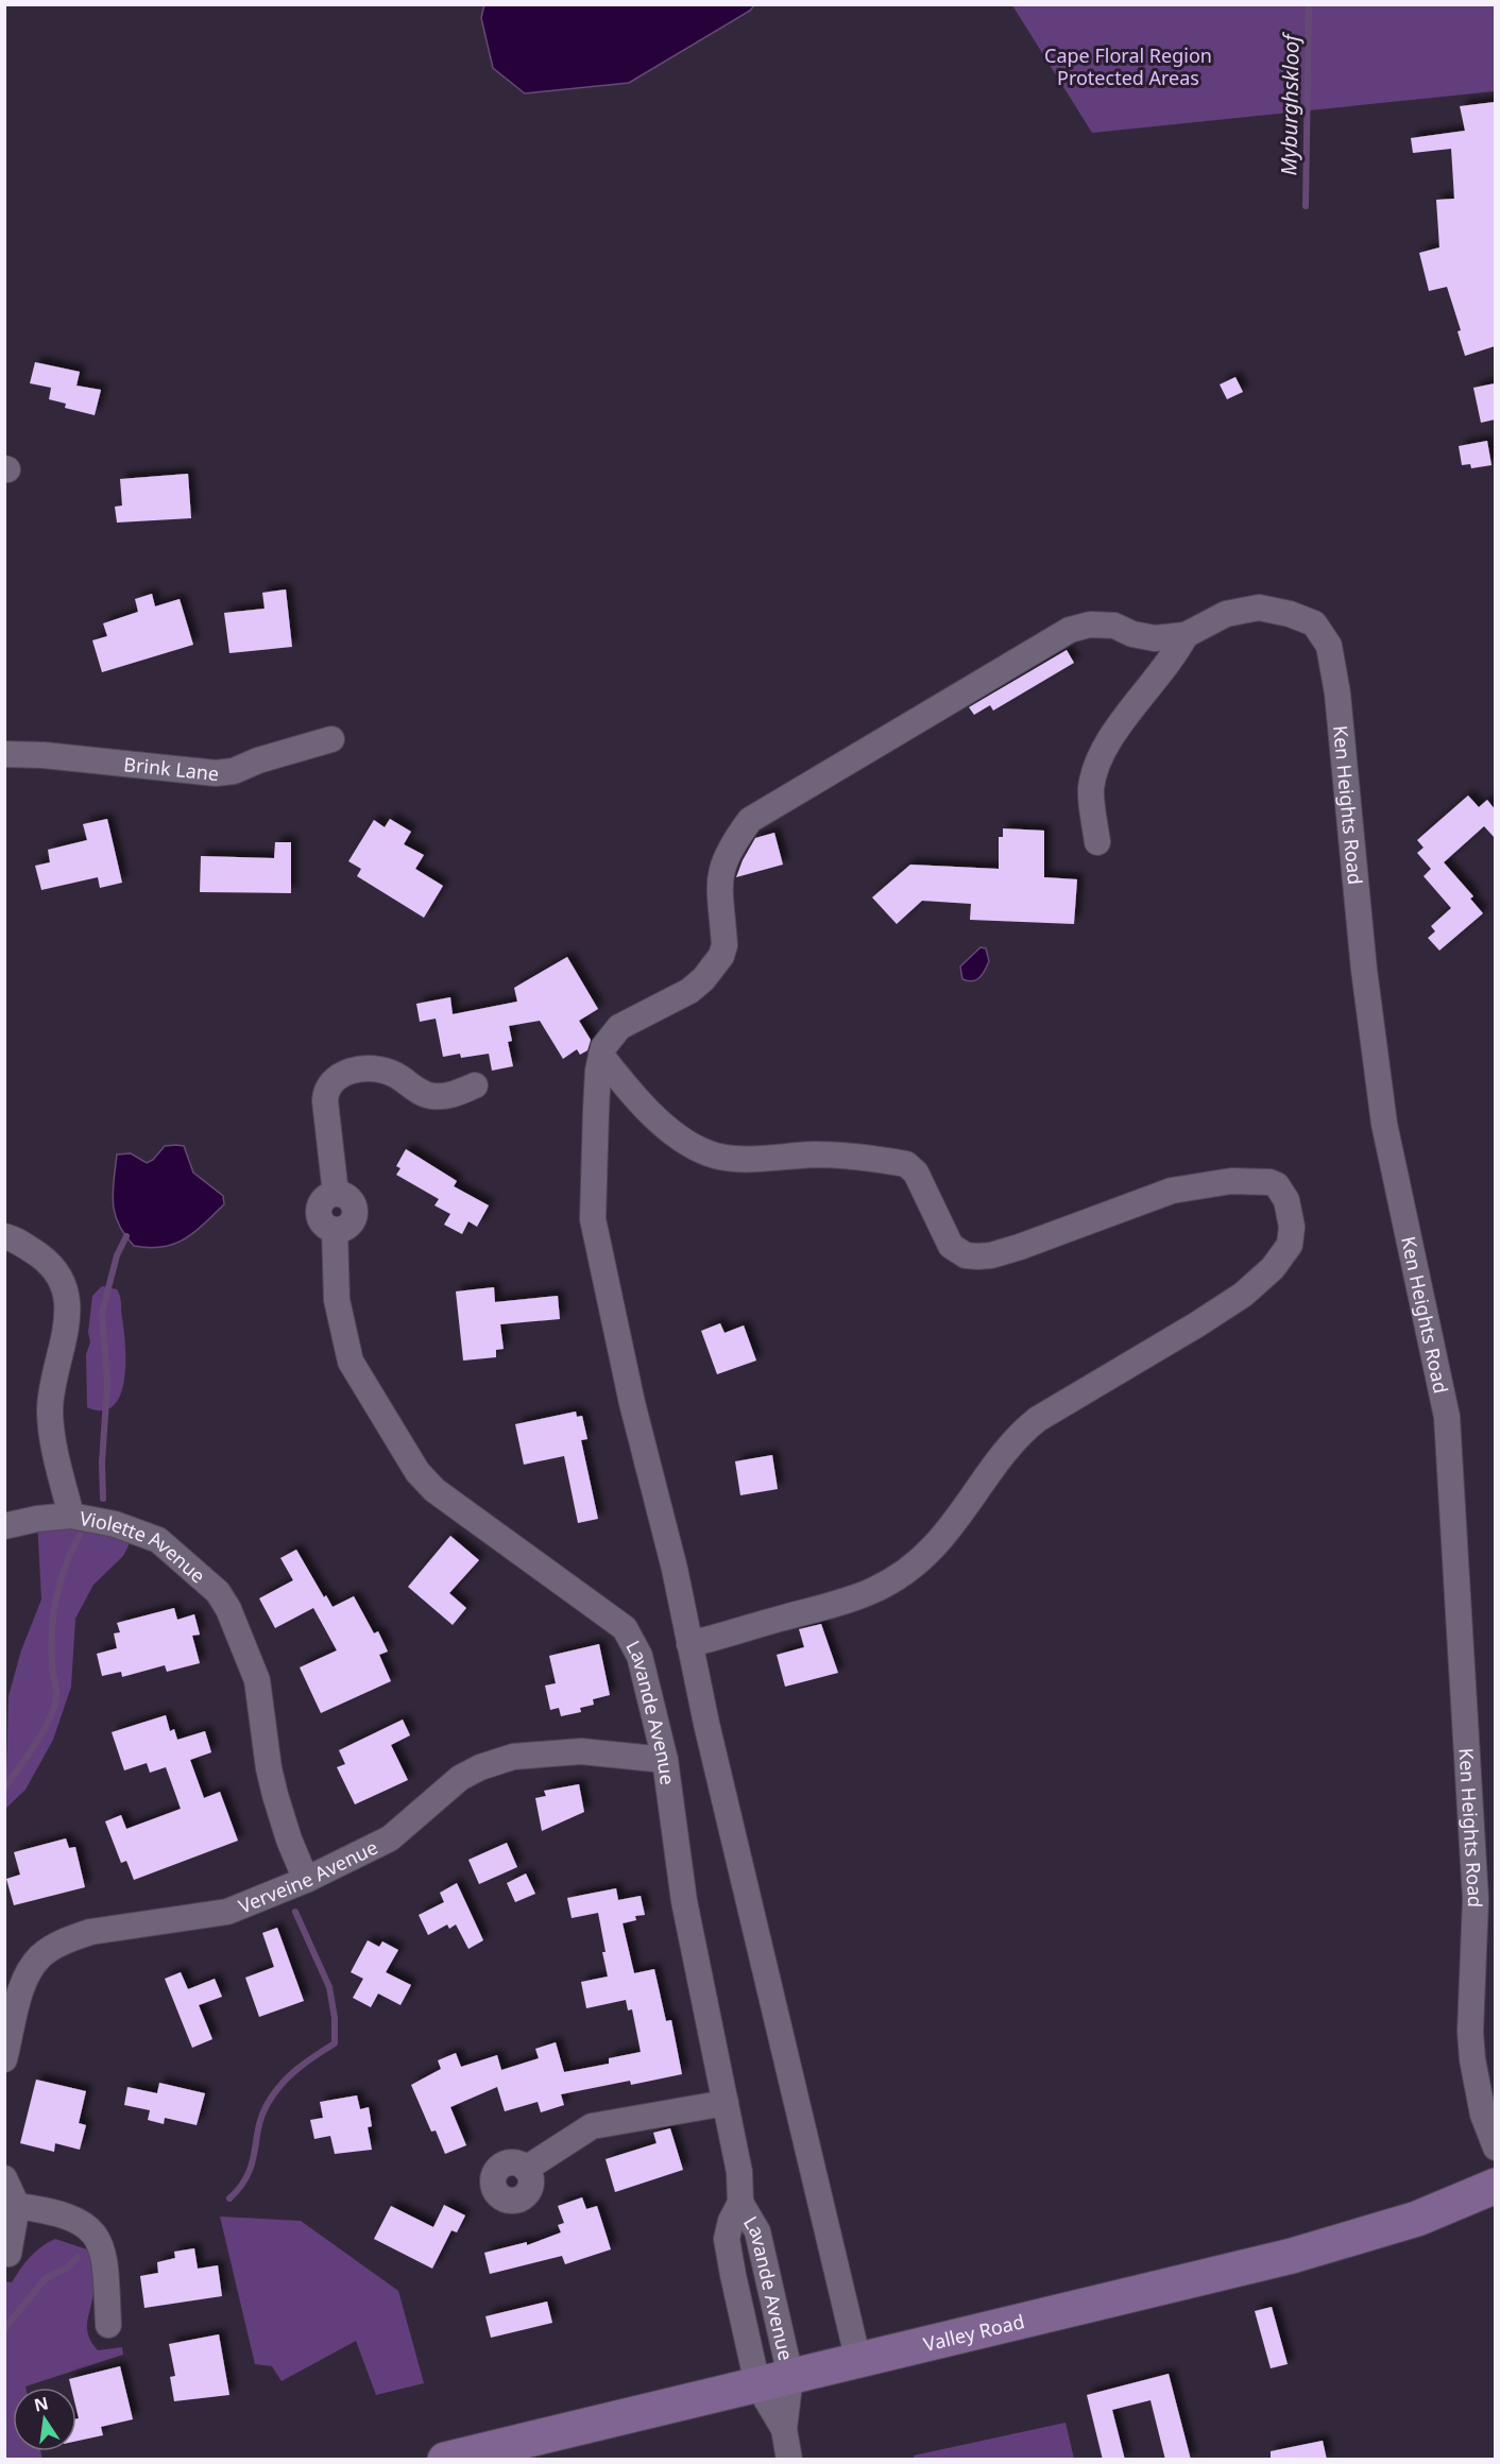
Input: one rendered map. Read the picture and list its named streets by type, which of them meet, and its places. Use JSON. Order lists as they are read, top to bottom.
{
  "streets": {
    "street": [
      "Brink Lane",
      "Ken Heights Road",
      "Violette Avenue",
      "Lavande Avenue",
      "Verveine Avenue",
      "Valley Road"
    ]
  },
  "crossings": [
    ["Violette Avenue", "Verveine Avenue"],
    ["Lavande Avenue", "Verveine Avenue"],
    ["Lavande Avenue", "Valley Road"]
  ],
  "water": ["Myburghskloof"],
  "parks": ["Cape Floral Region Protected Areas"],
  "north": "top"
}
